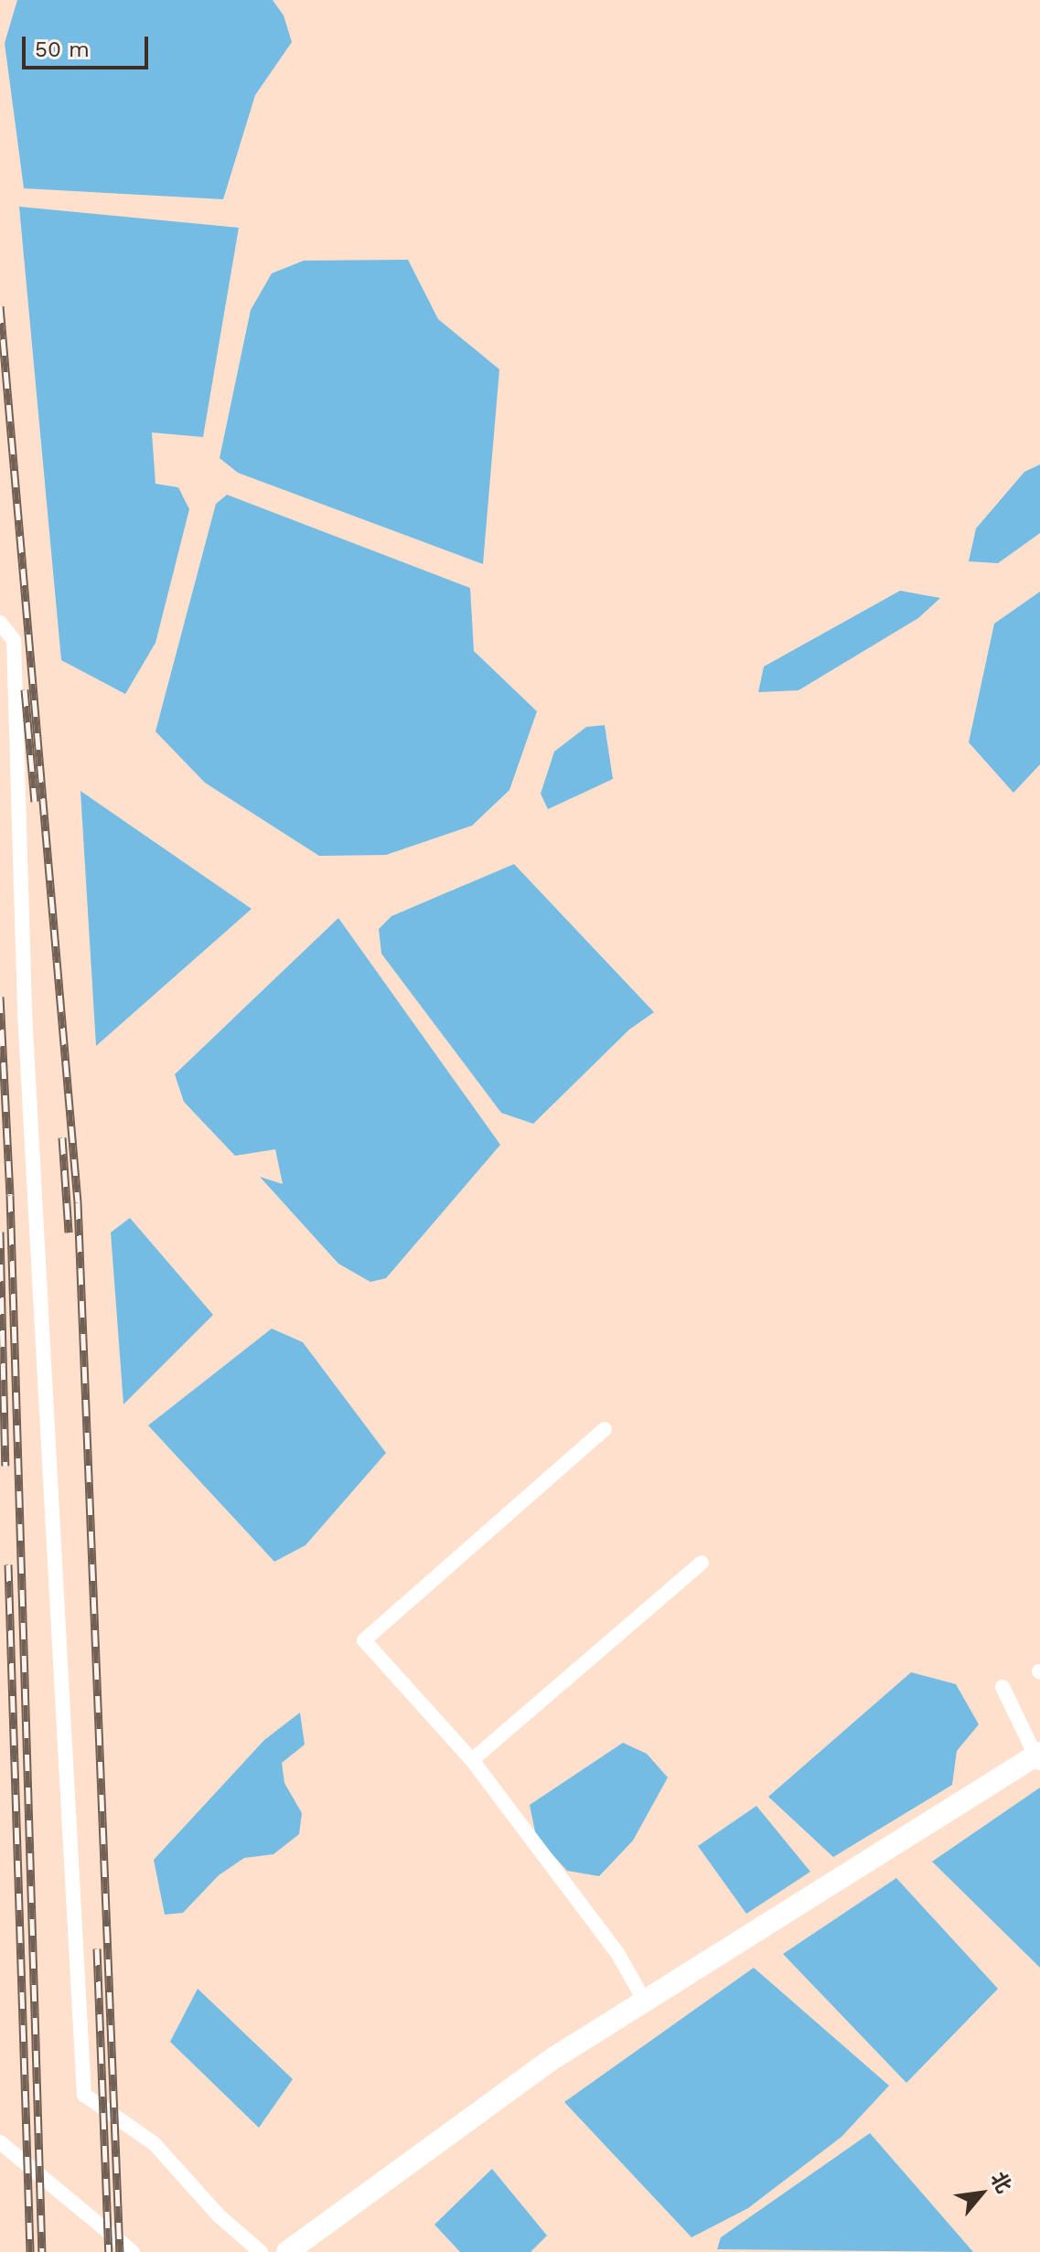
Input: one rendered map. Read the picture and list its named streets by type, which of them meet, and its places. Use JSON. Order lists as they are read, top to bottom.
{
  "scale_bar": "50 m",
  "north": "top right"
}
